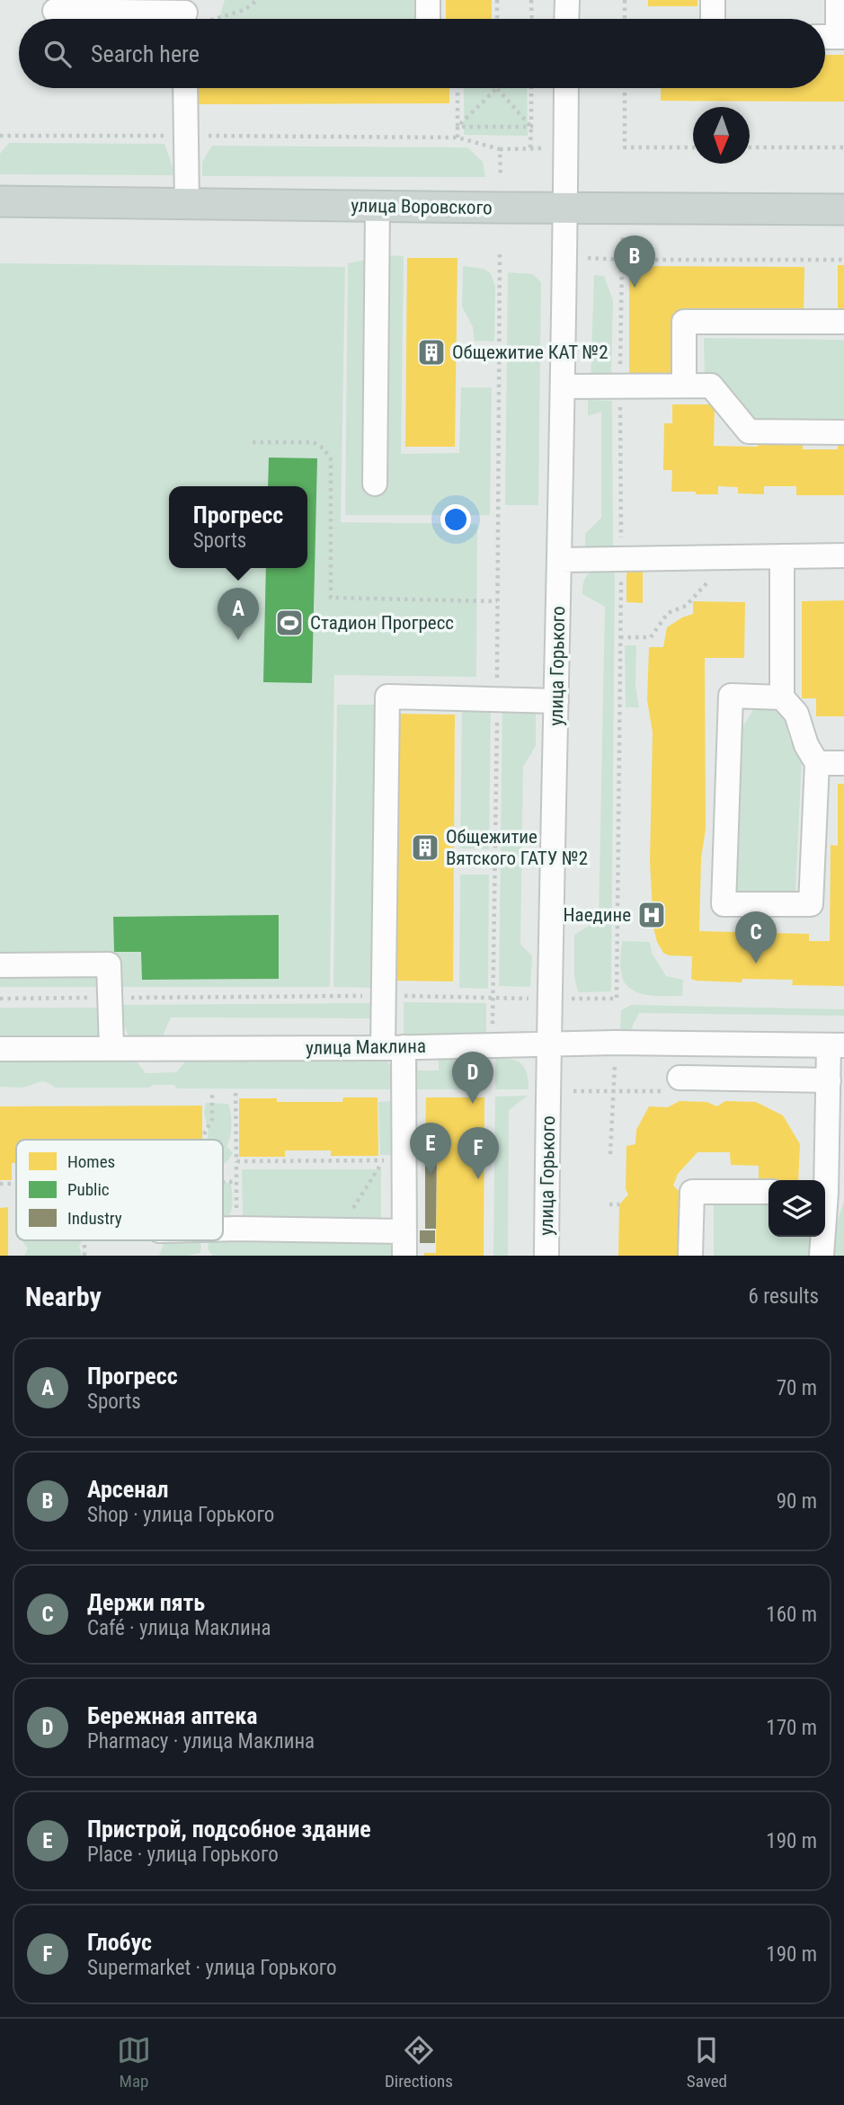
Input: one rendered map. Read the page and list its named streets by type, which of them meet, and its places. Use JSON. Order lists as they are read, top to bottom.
{
  "streets": {
    "main road": ["улица Воровского"],
    "street": ["улица Горького", "улица Маклина"]
  },
  "crossings": [
    ["улица Воровского", "улица Горького"],
    ["улица Горького", "улица Маклина"]
  ],
  "places": {
    "building": ["Общежитие КАТ №2", "Общежитие Вятского ГАТУ №2"],
    "sports": ["Стадион Прогресс"],
    "hospital": ["Наедине"]
  },
  "legend": ["Homes", "Public", "Industry"],
  "north": "bottom",
  "page": {
    "search": "Search here",
    "pins": [
      "B",
      "A",
      "C",
      "D",
      "E",
      "F"
    ],
    "popup": ["Прогресс", "Sports"],
    "heading": ["Nearby", "6 results"],
    "list": [
      {
        "mark": "A",
        "name": "Прогресс",
        "note": "Sports",
        "value": "70 m"
      },
      {
        "mark": "B",
        "name": "Арсенал",
        "note": "Shop · улица Горького",
        "value": "90 m"
      },
      {
        "mark": "C",
        "name": "Держи пять",
        "note": "Café · улица Маклина",
        "value": "160 m"
      },
      {
        "mark": "D",
        "name": "Бережная аптека",
        "note": "Pharmacy · улица Маклина",
        "value": "170 m"
      },
      {
        "mark": "E",
        "name": "Пристрой, подсобное здание",
        "note": "Place · улица Горького",
        "value": "190 m"
      },
      {
        "mark": "F",
        "name": "Глобус",
        "note": "Supermarket · улица Горького",
        "value": "190 m"
      }
    ],
    "nav": ["Map", "Directions", "Saved"]
  }
}
